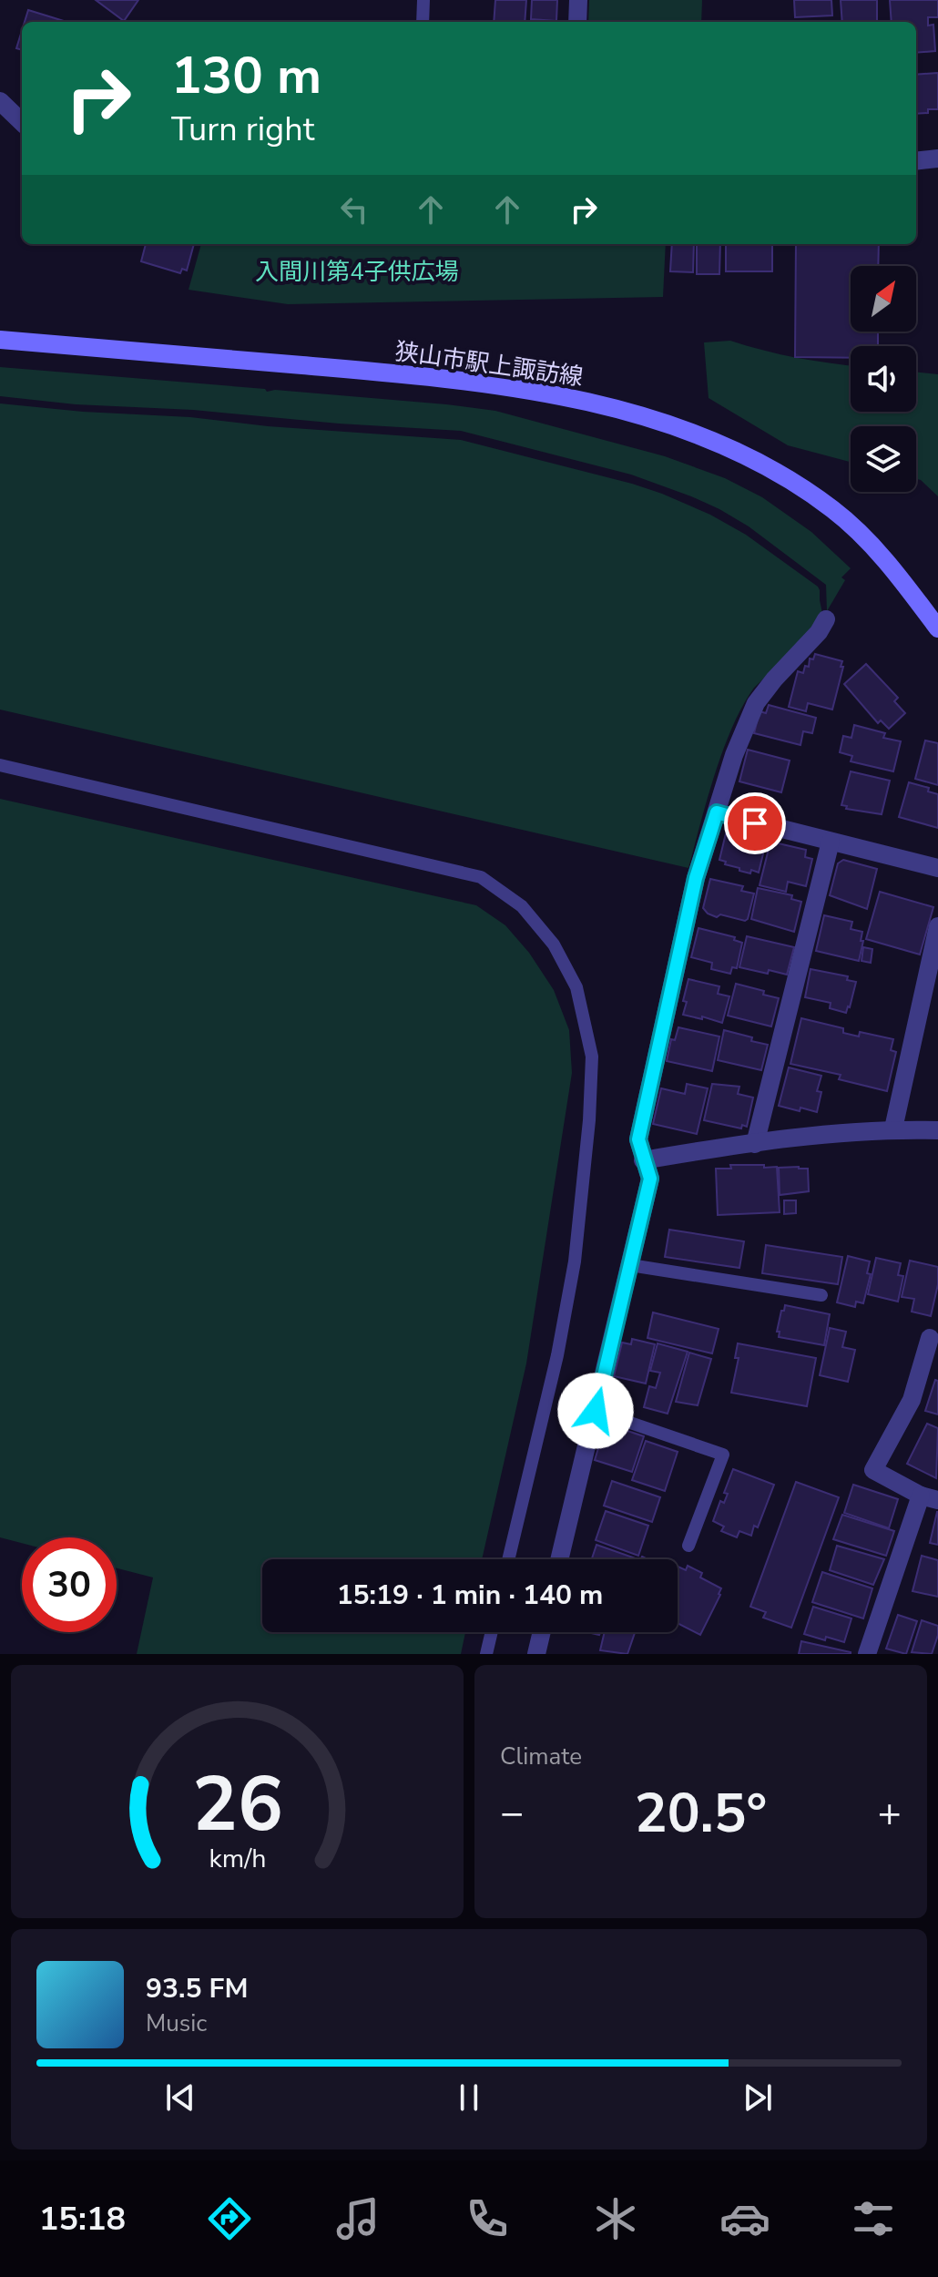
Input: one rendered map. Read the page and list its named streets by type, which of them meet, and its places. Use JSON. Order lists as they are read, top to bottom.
{
  "streets": {
    "street": ["狭山市駅上諏訪線"]
  },
  "parks": ["入間川第4子供広場"],
  "north": "top right",
  "page": {
    "turn": ["130 m", "Turn right"],
    "limit": "30",
    "trip": "15:19 · 1 min · 140 m",
    "tile": "Climate",
    "heat": ["−", "20.5°", "+"],
    "song": ["93.5 FM", "Music"],
    "tabs": "15:18",
    "gauge": ["26", "km/h"]
  }
}
